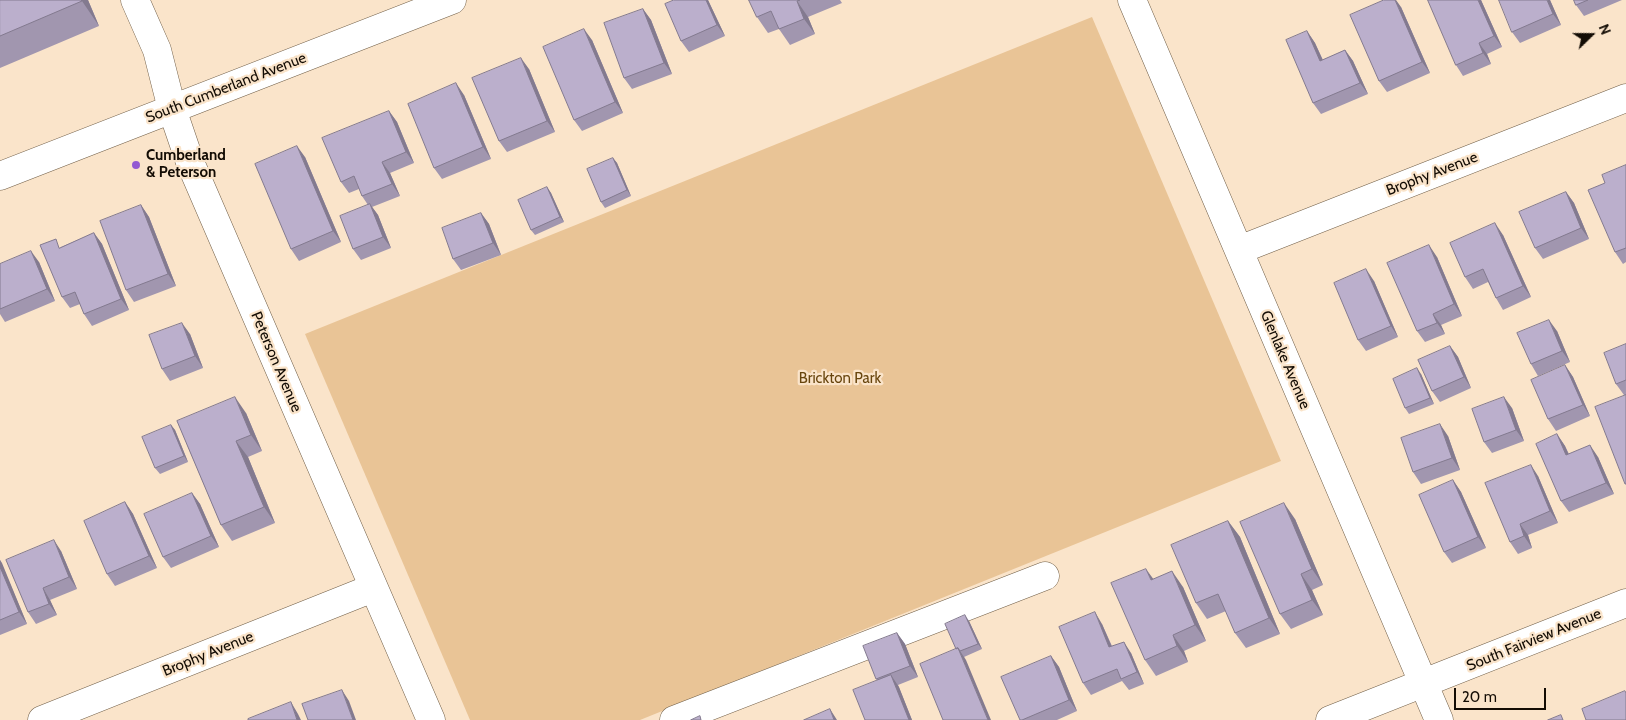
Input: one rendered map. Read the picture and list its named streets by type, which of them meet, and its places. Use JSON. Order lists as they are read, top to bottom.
{
  "streets": {
    "street": [
      "South Cumberland Avenue",
      "Brophy Avenue",
      "Glenlake Avenue",
      "Peterson Avenue",
      "South Fairview Avenue"
    ]
  },
  "crossings": [
    ["South Cumberland Avenue", "Peterson Avenue"],
    ["Brophy Avenue", "Glenlake Avenue"],
    ["Brophy Avenue", "Peterson Avenue"],
    ["Glenlake Avenue", "South Fairview Avenue"]
  ],
  "parks": ["Brickton Park"],
  "places": ["Cumberland & Peterson"],
  "scale_bar": "20 m",
  "north": "right"
}
